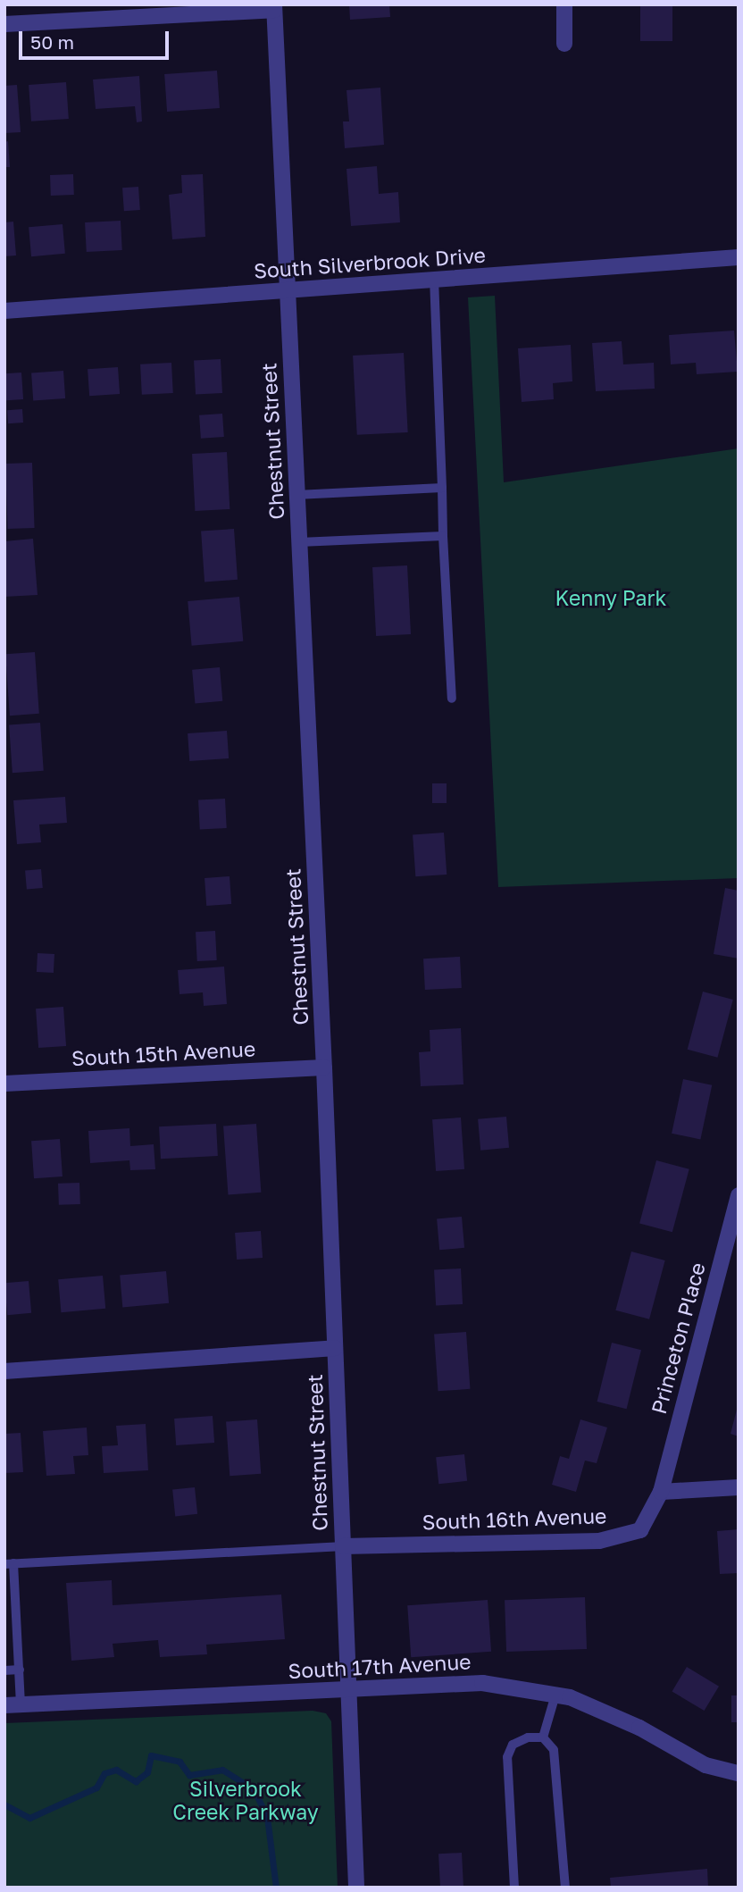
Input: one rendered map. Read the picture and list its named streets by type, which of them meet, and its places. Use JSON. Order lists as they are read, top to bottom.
{
  "streets": {
    "street": [
      "South Silverbrook Drive",
      "Chestnut Street",
      "South 15th Avenue",
      "Princeton Place",
      "South 16th Avenue",
      "South 17th Avenue"
    ]
  },
  "crossings": [
    ["South Silverbrook Drive", "Chestnut Street"],
    ["Chestnut Street", "South 15th Avenue"],
    ["Chestnut Street", "South 16th Avenue"],
    ["Chestnut Street", "South 17th Avenue"],
    ["Princeton Place", "South 16th Avenue"]
  ],
  "parks": ["Kenny Park", "Silverbrook Creek Parkway"],
  "scale_bar": "50 m"
}
